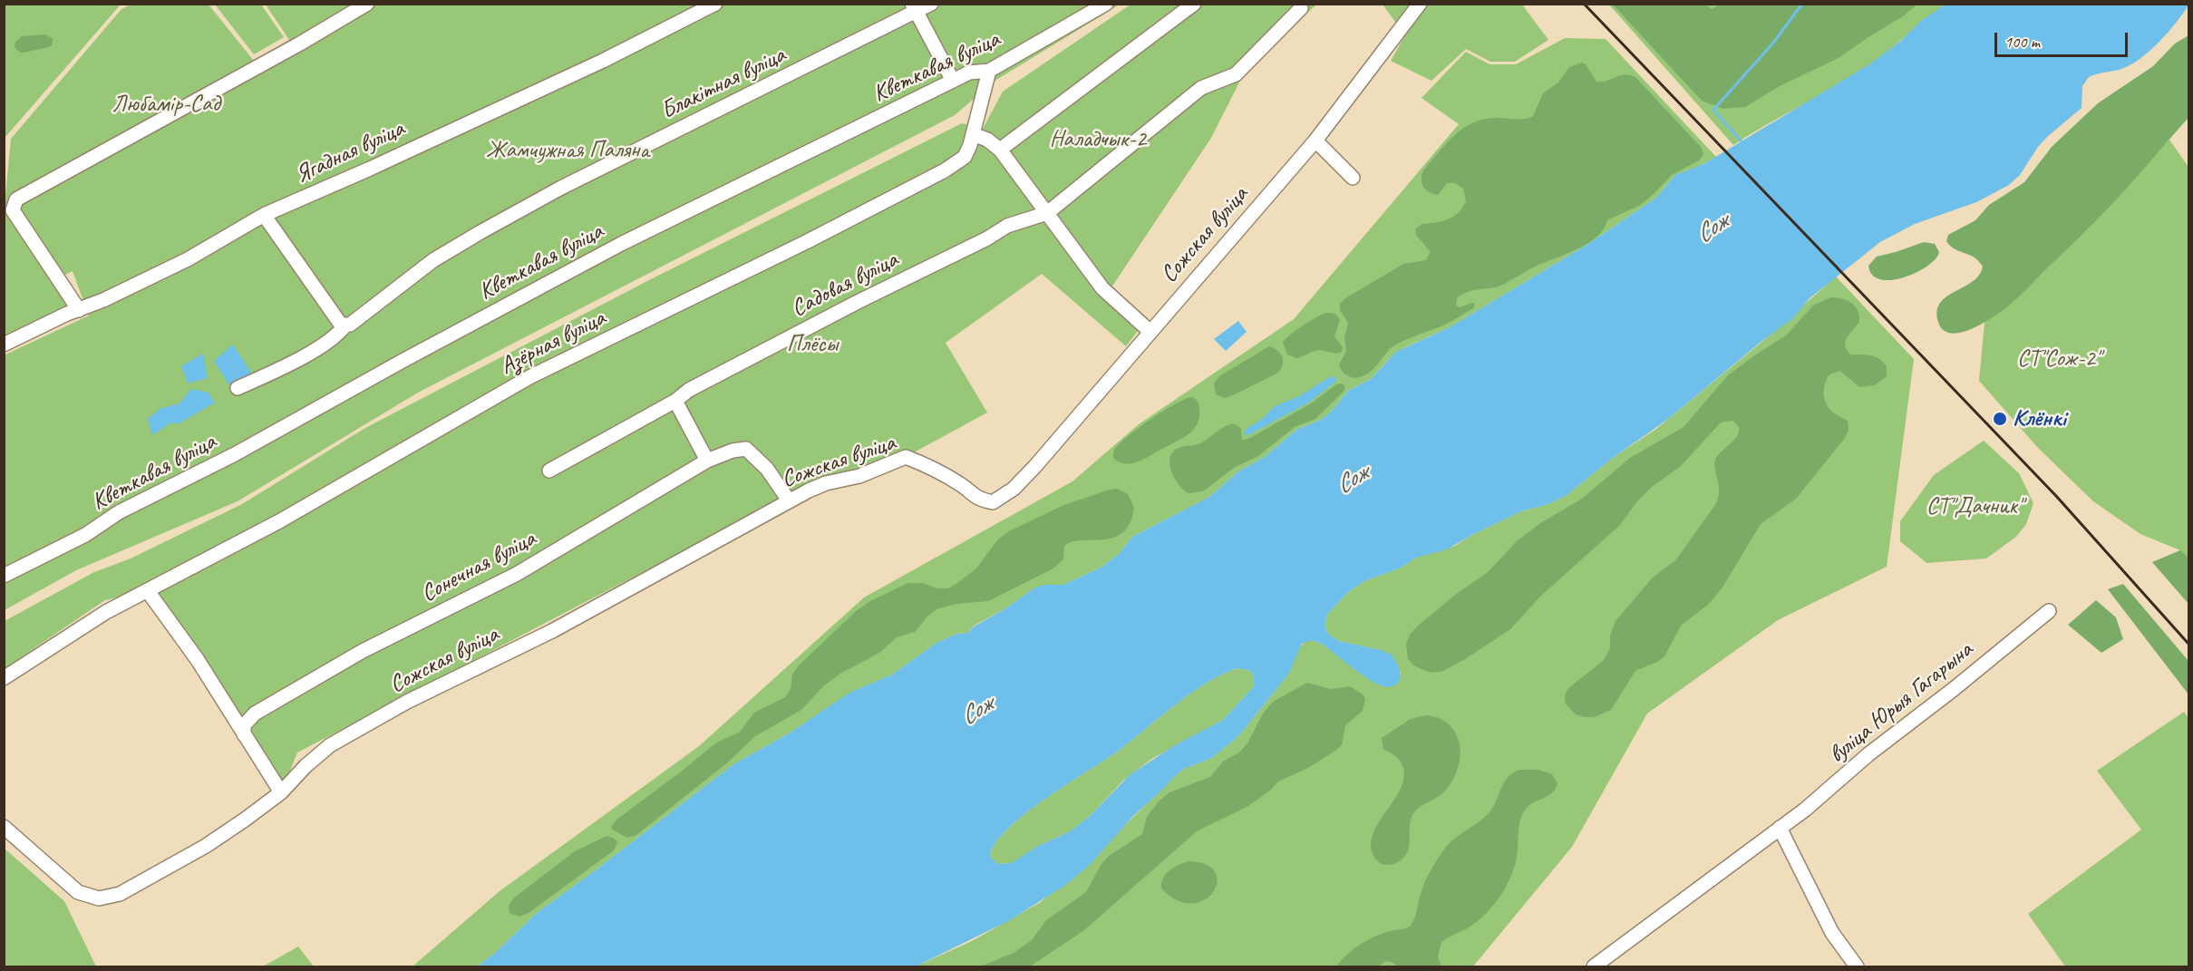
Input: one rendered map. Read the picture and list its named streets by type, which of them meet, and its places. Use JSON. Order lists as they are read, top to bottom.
{
  "streets": {
    "street": [
      "Кветкавая вуліца",
      "Блакітная вуліца",
      "Ягадная вуліца",
      "Сожская вуліца",
      "Садовая вуліца",
      "Азёрная вуліца",
      "Сонечная вуліца",
      "вуліца Юрыя Гагарына"
    ]
  },
  "crossings": [
    ["Кветкавая вуліца", "Азёрная вуліца"],
    ["Сожская вуліца", "Сонечная вуліца"]
  ],
  "water": ["Сож"],
  "parks": [
    "Любамір-Сад",
    "Наладчык-2",
    "Жамчужная Паляна",
    "Плёсы",
    "СТ\"Сож-2\"",
    "СТ\"Дачник\""
  ],
  "places": ["Клёнкі"],
  "scale_bar": "100 m"
}
